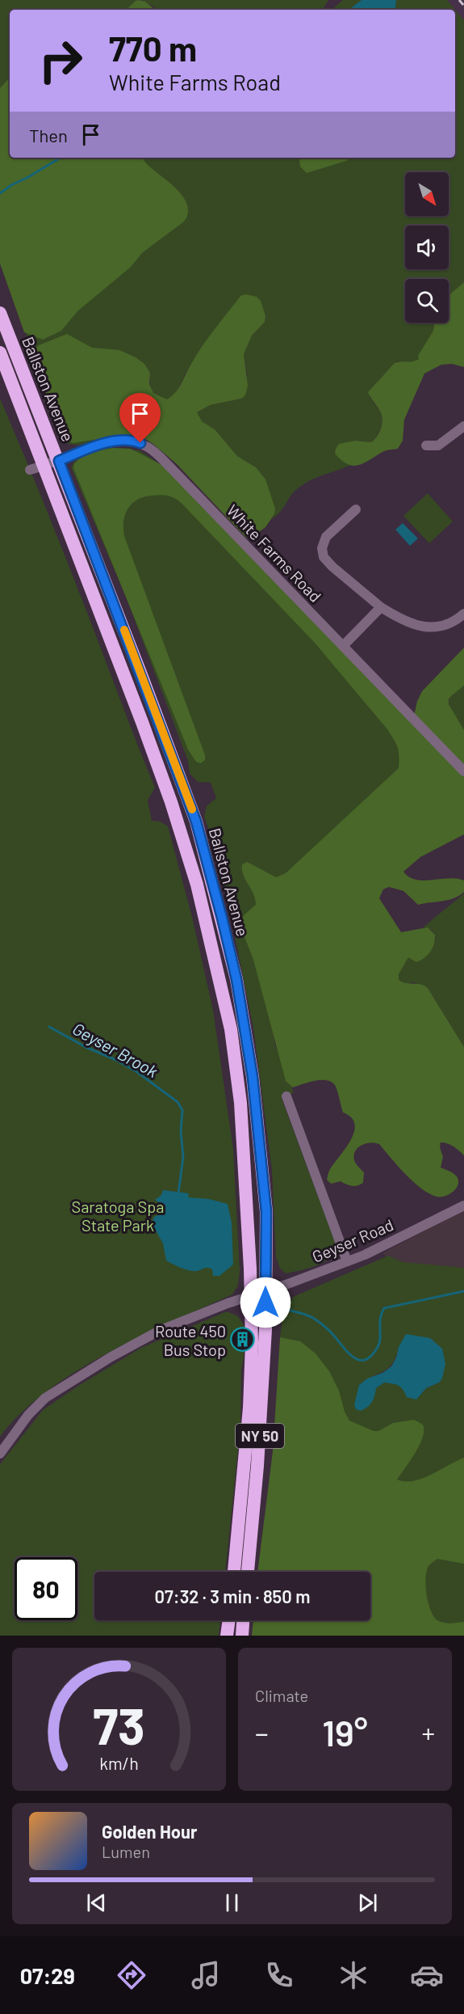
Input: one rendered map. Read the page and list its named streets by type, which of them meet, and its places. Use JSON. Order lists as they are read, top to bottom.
{
  "streets": {
    "highway": ["Ballston Avenue", "NY 50"],
    "street": ["White Farms Road", "Geyser Road"]
  },
  "crossings": [
    ["Ballston Avenue", "White Farms Road"],
    ["Ballston Avenue", "Geyser Road"]
  ],
  "water": ["Geyser Brook"],
  "parks": ["Saratoga Spa State Park"],
  "places": {
    "building": ["Route 450 Bus Stop"]
  },
  "north": "bottom right",
  "page": {
    "turn": ["770 m", "White Farms Road"],
    "then": "Then",
    "limit": "80",
    "trip": "07:32 · 3 min · 850 m",
    "tile": "Climate",
    "heat": ["−", "19°", "+"],
    "song": ["Golden Hour", "Lumen"],
    "tabs": "07:29",
    "gauge": ["73", "km/h"]
  }
}
